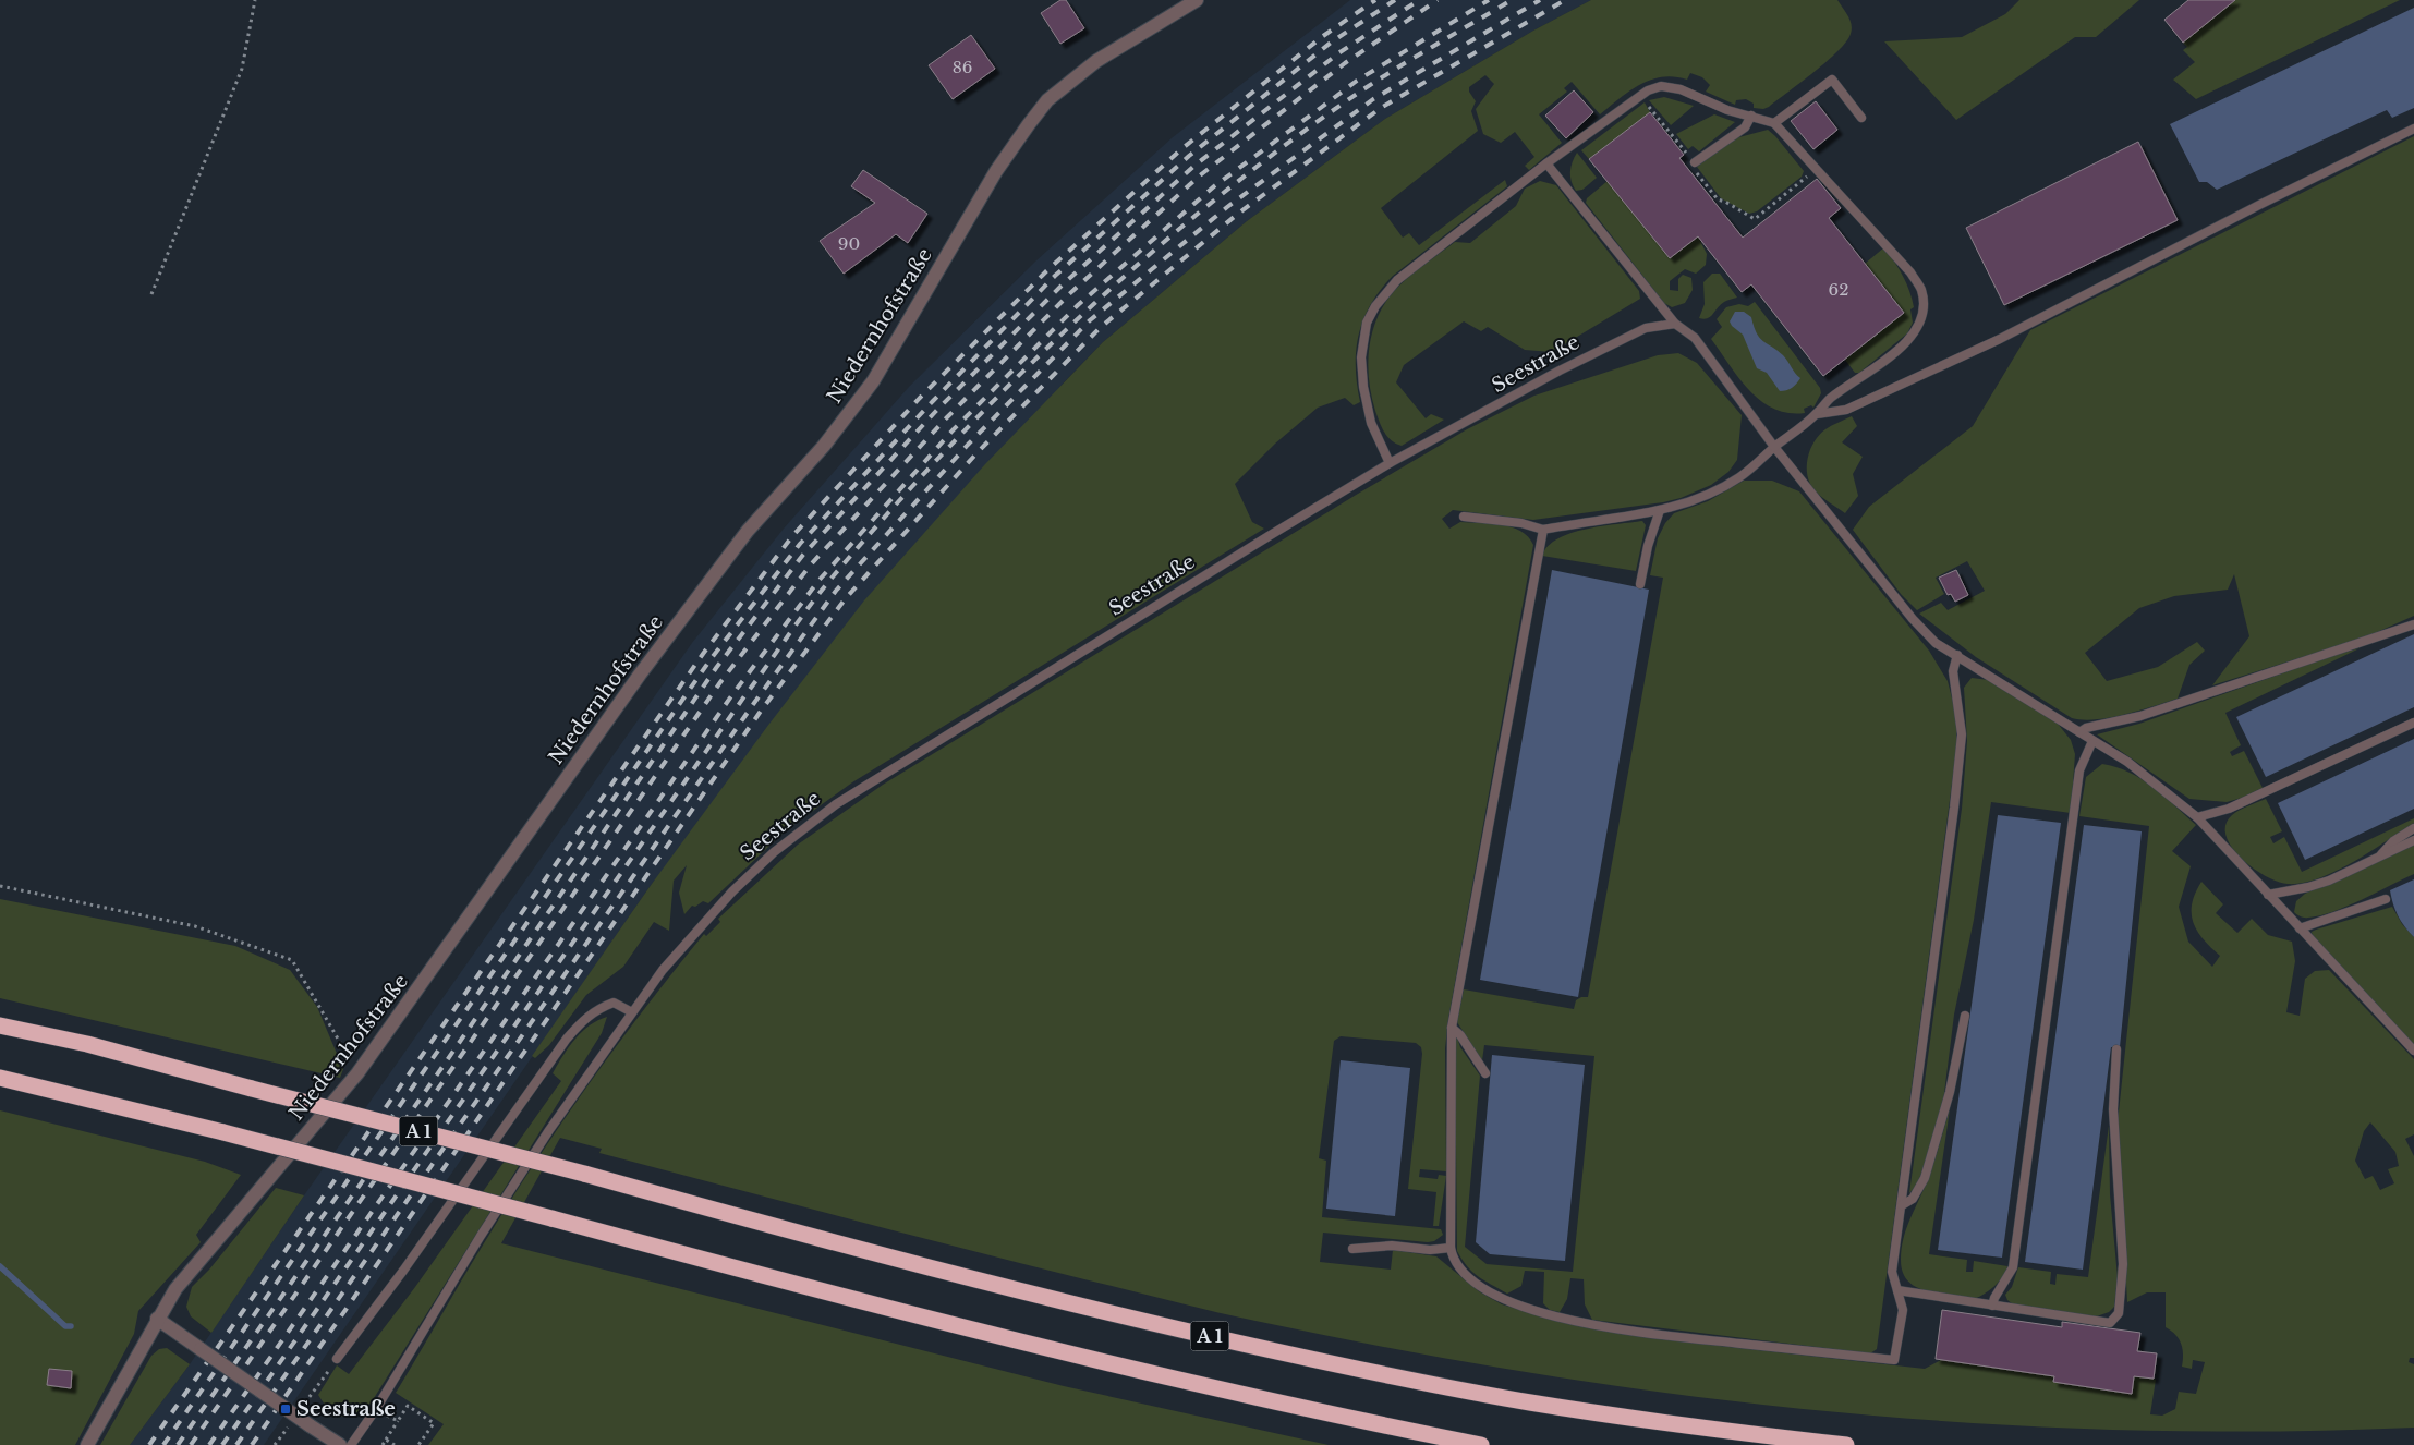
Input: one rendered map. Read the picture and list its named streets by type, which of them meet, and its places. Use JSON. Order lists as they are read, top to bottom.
{
  "streets": {
    "highway": ["A 1"],
    "street": ["Niedernhofstraße"],
    "lane": ["Seestraße"]
  },
  "places": {
    "transit": ["Seestraße"]
  },
  "house_numbers": ["86", "90", "62"]
}
